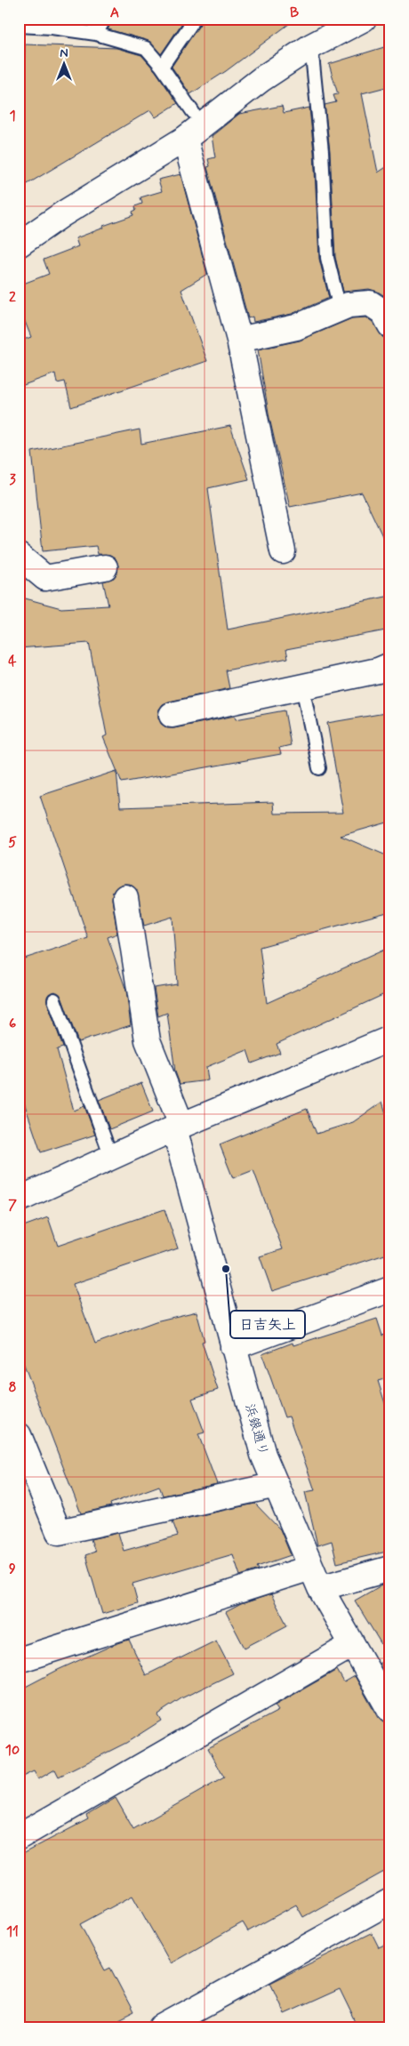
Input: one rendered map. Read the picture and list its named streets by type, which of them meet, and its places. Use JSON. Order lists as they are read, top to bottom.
{
  "streets": {
    "street": ["浜銀通り"]
  },
  "places": ["日吉矢上"],
  "north": "top",
  "grid": {
    "columns": ["A", "B"],
    "rows": [
      "1",
      "2",
      "3",
      "4",
      "5",
      "6",
      "7",
      "8",
      "9",
      "10",
      "11"
    ]
  }
}
